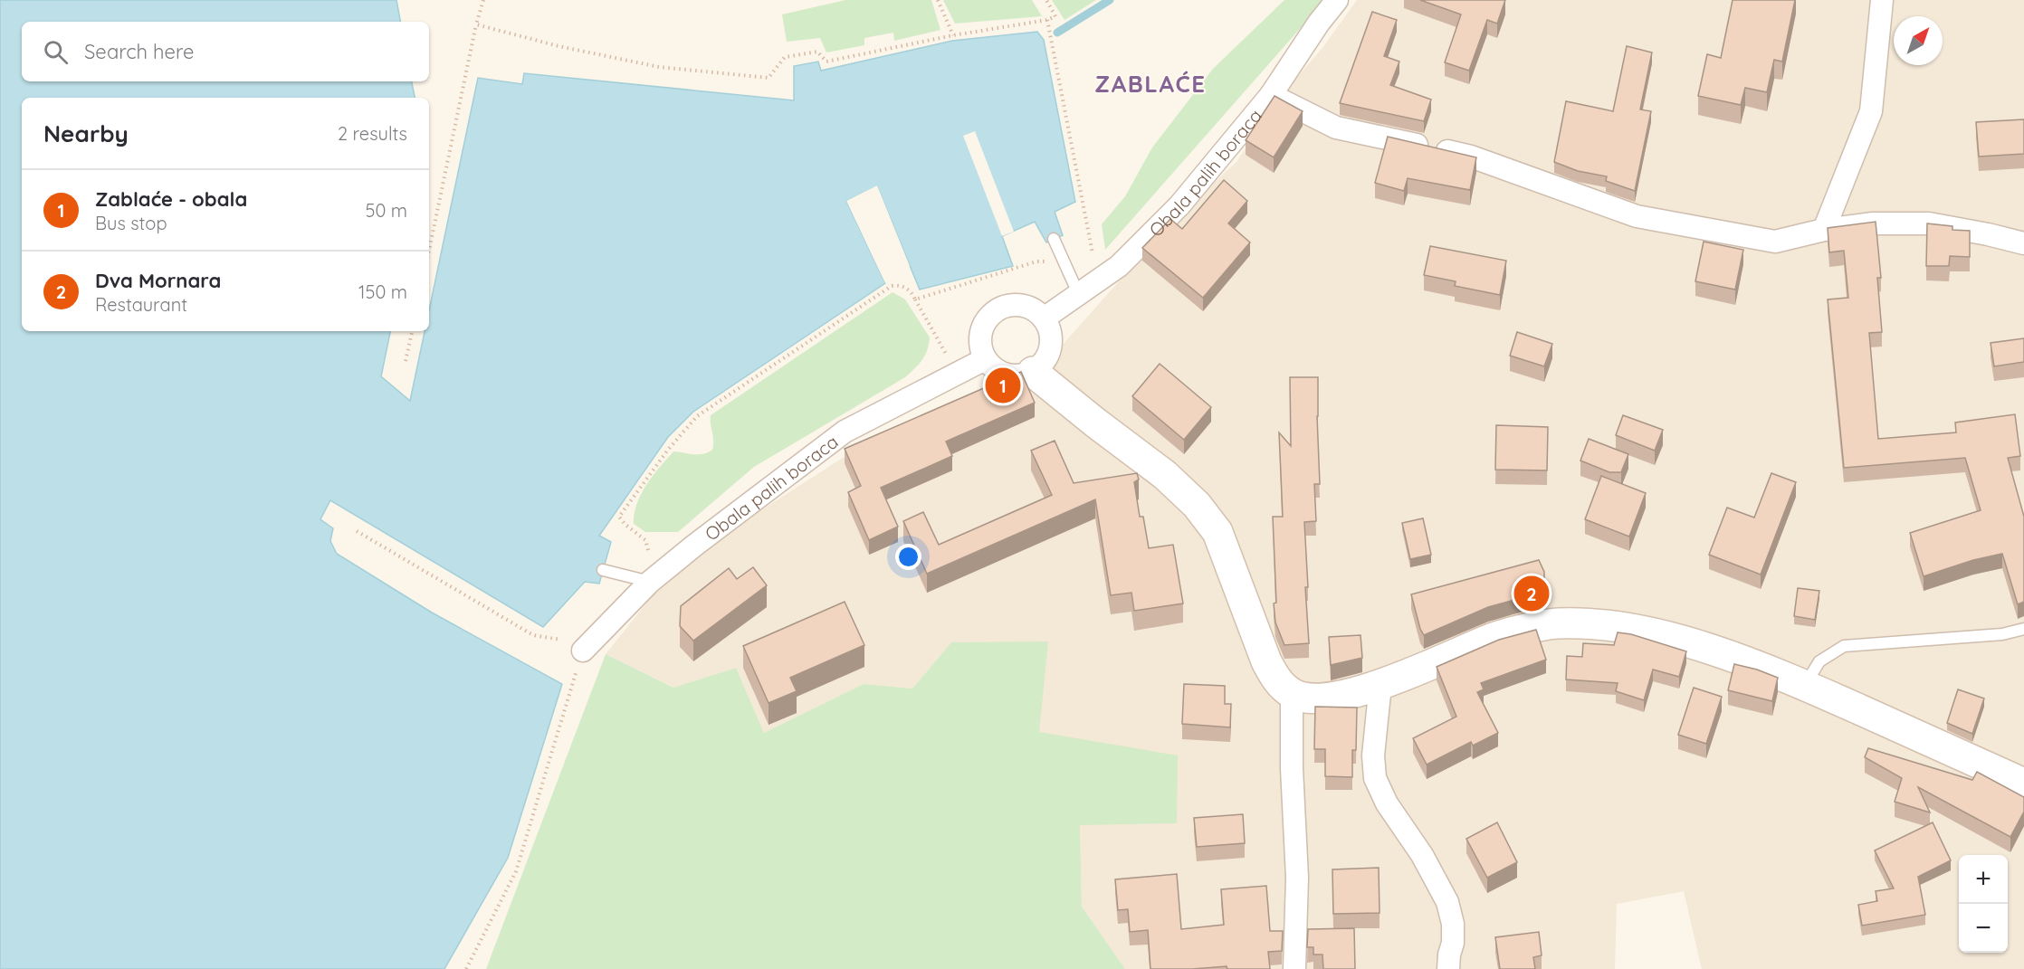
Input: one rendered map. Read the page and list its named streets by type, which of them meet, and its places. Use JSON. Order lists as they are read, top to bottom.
{
  "streets": {
    "street": ["Obala palih boraca"]
  },
  "districts": ["ZABLAĆE"],
  "north": "top right",
  "page": {
    "search": "Search here",
    "heading": ["Nearby", "2 results"],
    "list": [
      {
        "mark": "1",
        "name": "Zablaće - obala",
        "note": "Bus stop",
        "value": "50 m"
      },
      {
        "mark": "2",
        "name": "Dva Mornara",
        "note": "Restaurant",
        "value": "150 m"
      }
    ],
    "pins": ["1", "2"],
    "map_buttons": ["+", "−"]
  }
}
